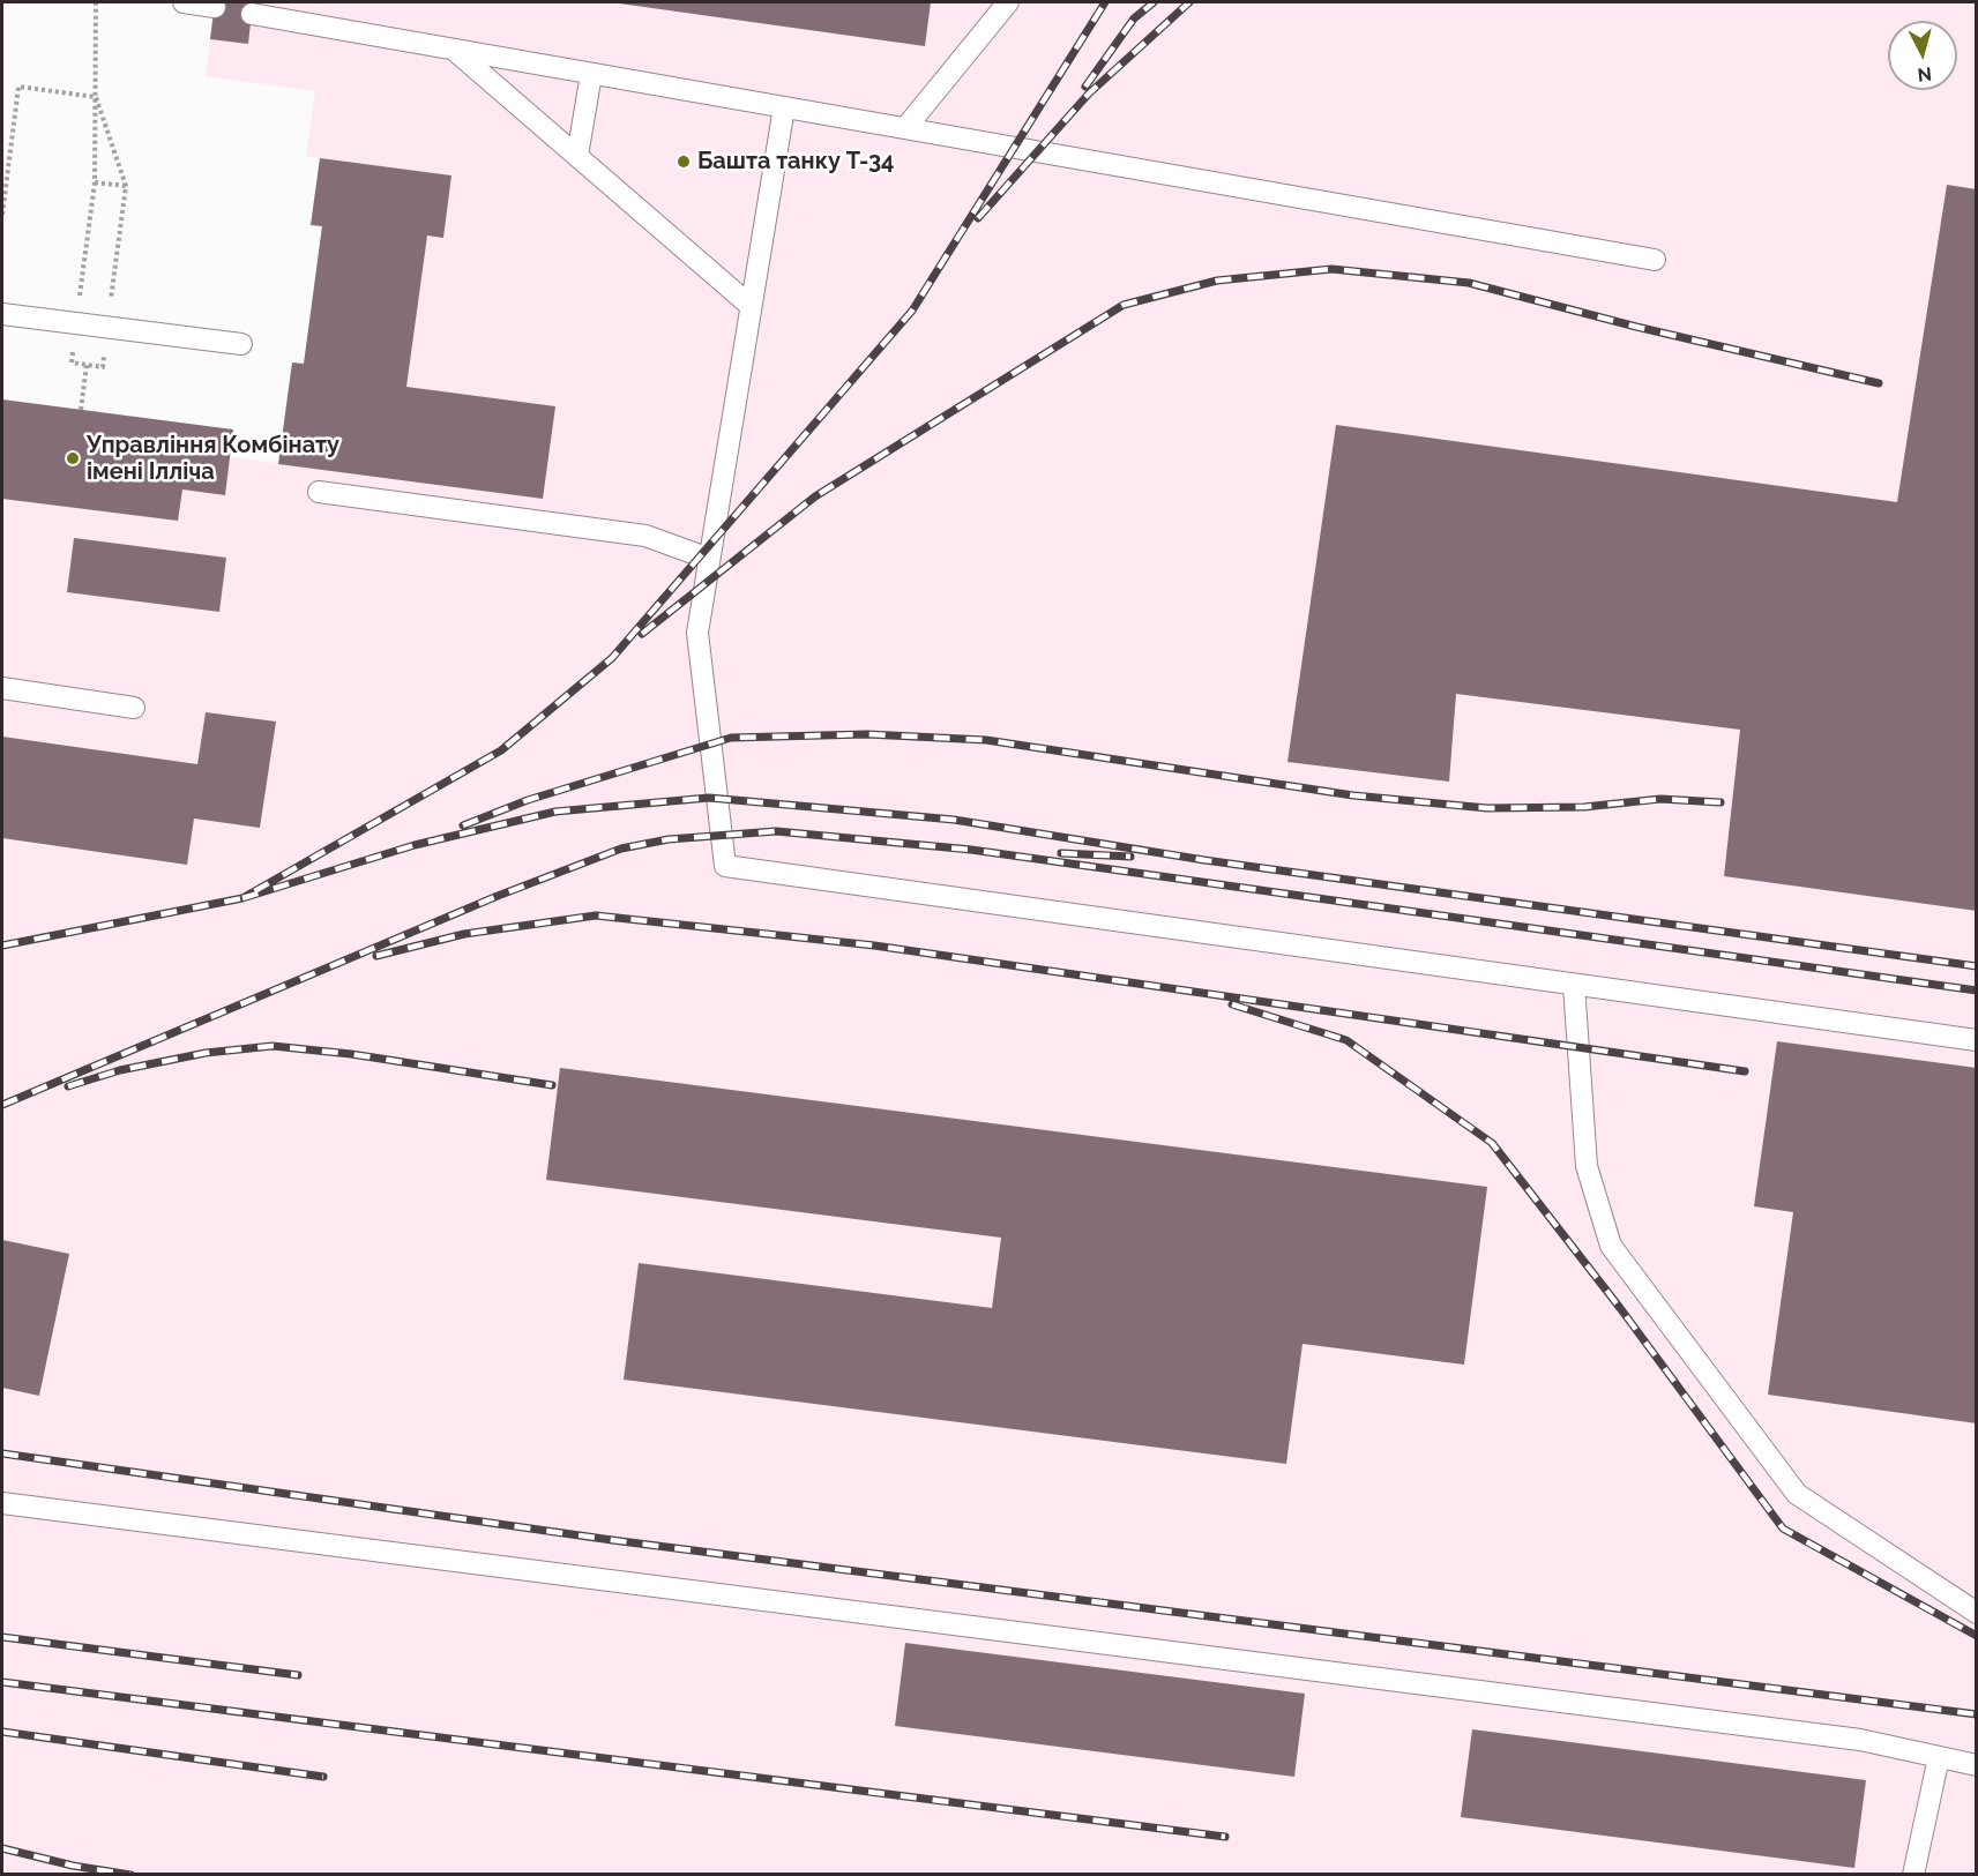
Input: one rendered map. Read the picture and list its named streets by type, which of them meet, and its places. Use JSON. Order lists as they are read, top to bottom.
{
  "places": ["Башта танку Т-34", "Управління Комбінату імені Ілліча"],
  "north": "bottom"
}
